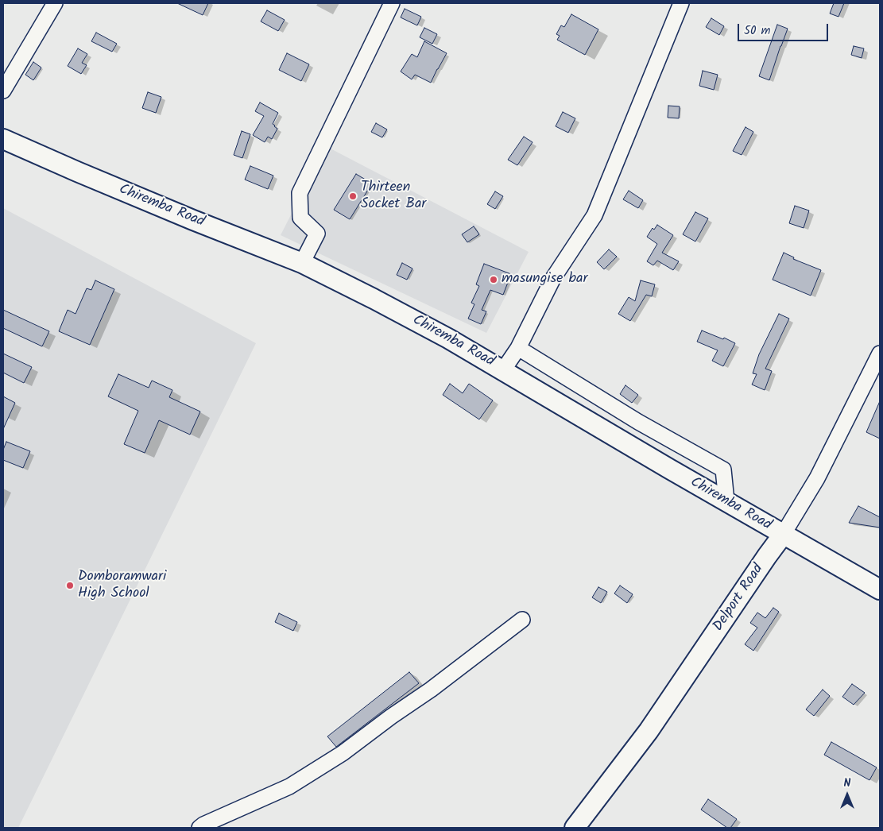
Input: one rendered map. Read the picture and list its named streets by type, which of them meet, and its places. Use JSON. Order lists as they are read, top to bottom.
{
  "streets": {
    "main road": ["Chiremba Road", "Delport Road"]
  },
  "crossings": [
    ["Chiremba Road", "Delport Road"]
  ],
  "places": ["Thirteen Socket Bar", "masungise bar", "Domboramwari High School"],
  "scale_bar": "50 m",
  "north": "top"
}
